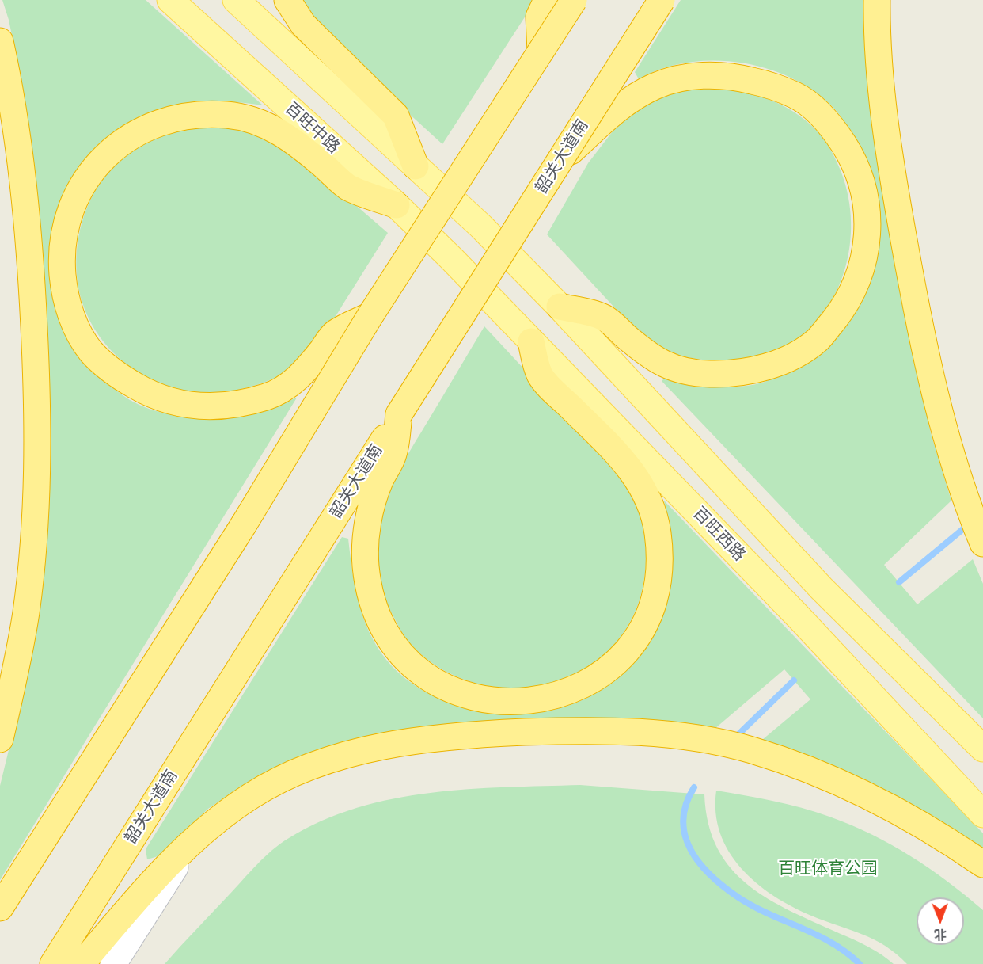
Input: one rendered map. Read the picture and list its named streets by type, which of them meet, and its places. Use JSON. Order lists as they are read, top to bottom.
{
  "streets": {
    "highway": ["韶关大道南"],
    "main road": ["百旺中路", "百旺西路"]
  },
  "crossings": [
    ["百旺中路", "百旺西路"]
  ],
  "parks": ["百旺体育公园"],
  "north": "bottom"
}
